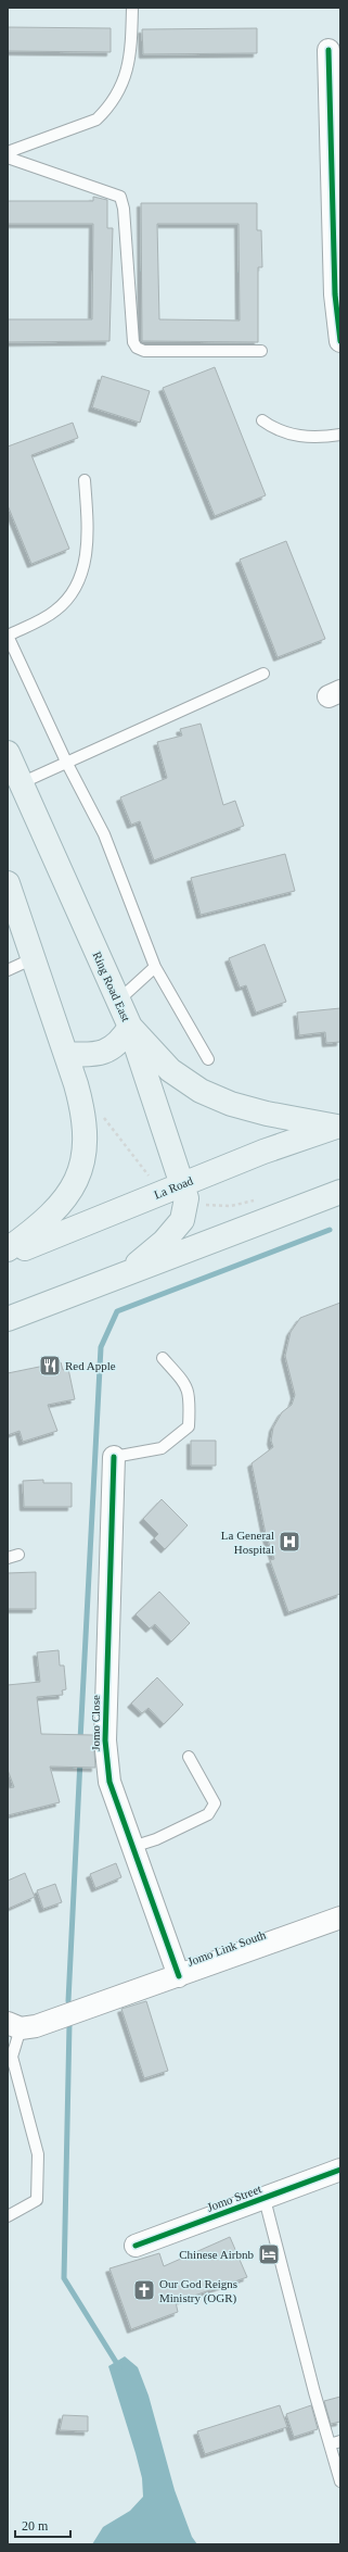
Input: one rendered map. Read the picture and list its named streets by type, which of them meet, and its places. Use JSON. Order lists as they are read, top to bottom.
{
  "streets": {
    "main road": ["Ring Road East", "La Road"],
    "street": ["Jomo Close", "Jomo Link South", "Jomo Street"]
  },
  "crossings": [
    ["Ring Road East", "La Road"],
    ["Jomo Close", "Jomo Link South"]
  ],
  "places": {
    "restaurant": ["Red Apple"],
    "hospital": ["La General Hospital"],
    "hotel": ["Chinese Airbnb"],
    "church": ["Our God Reigns Ministry (OGR)"]
  },
  "scale_bar": "20 m"
}
